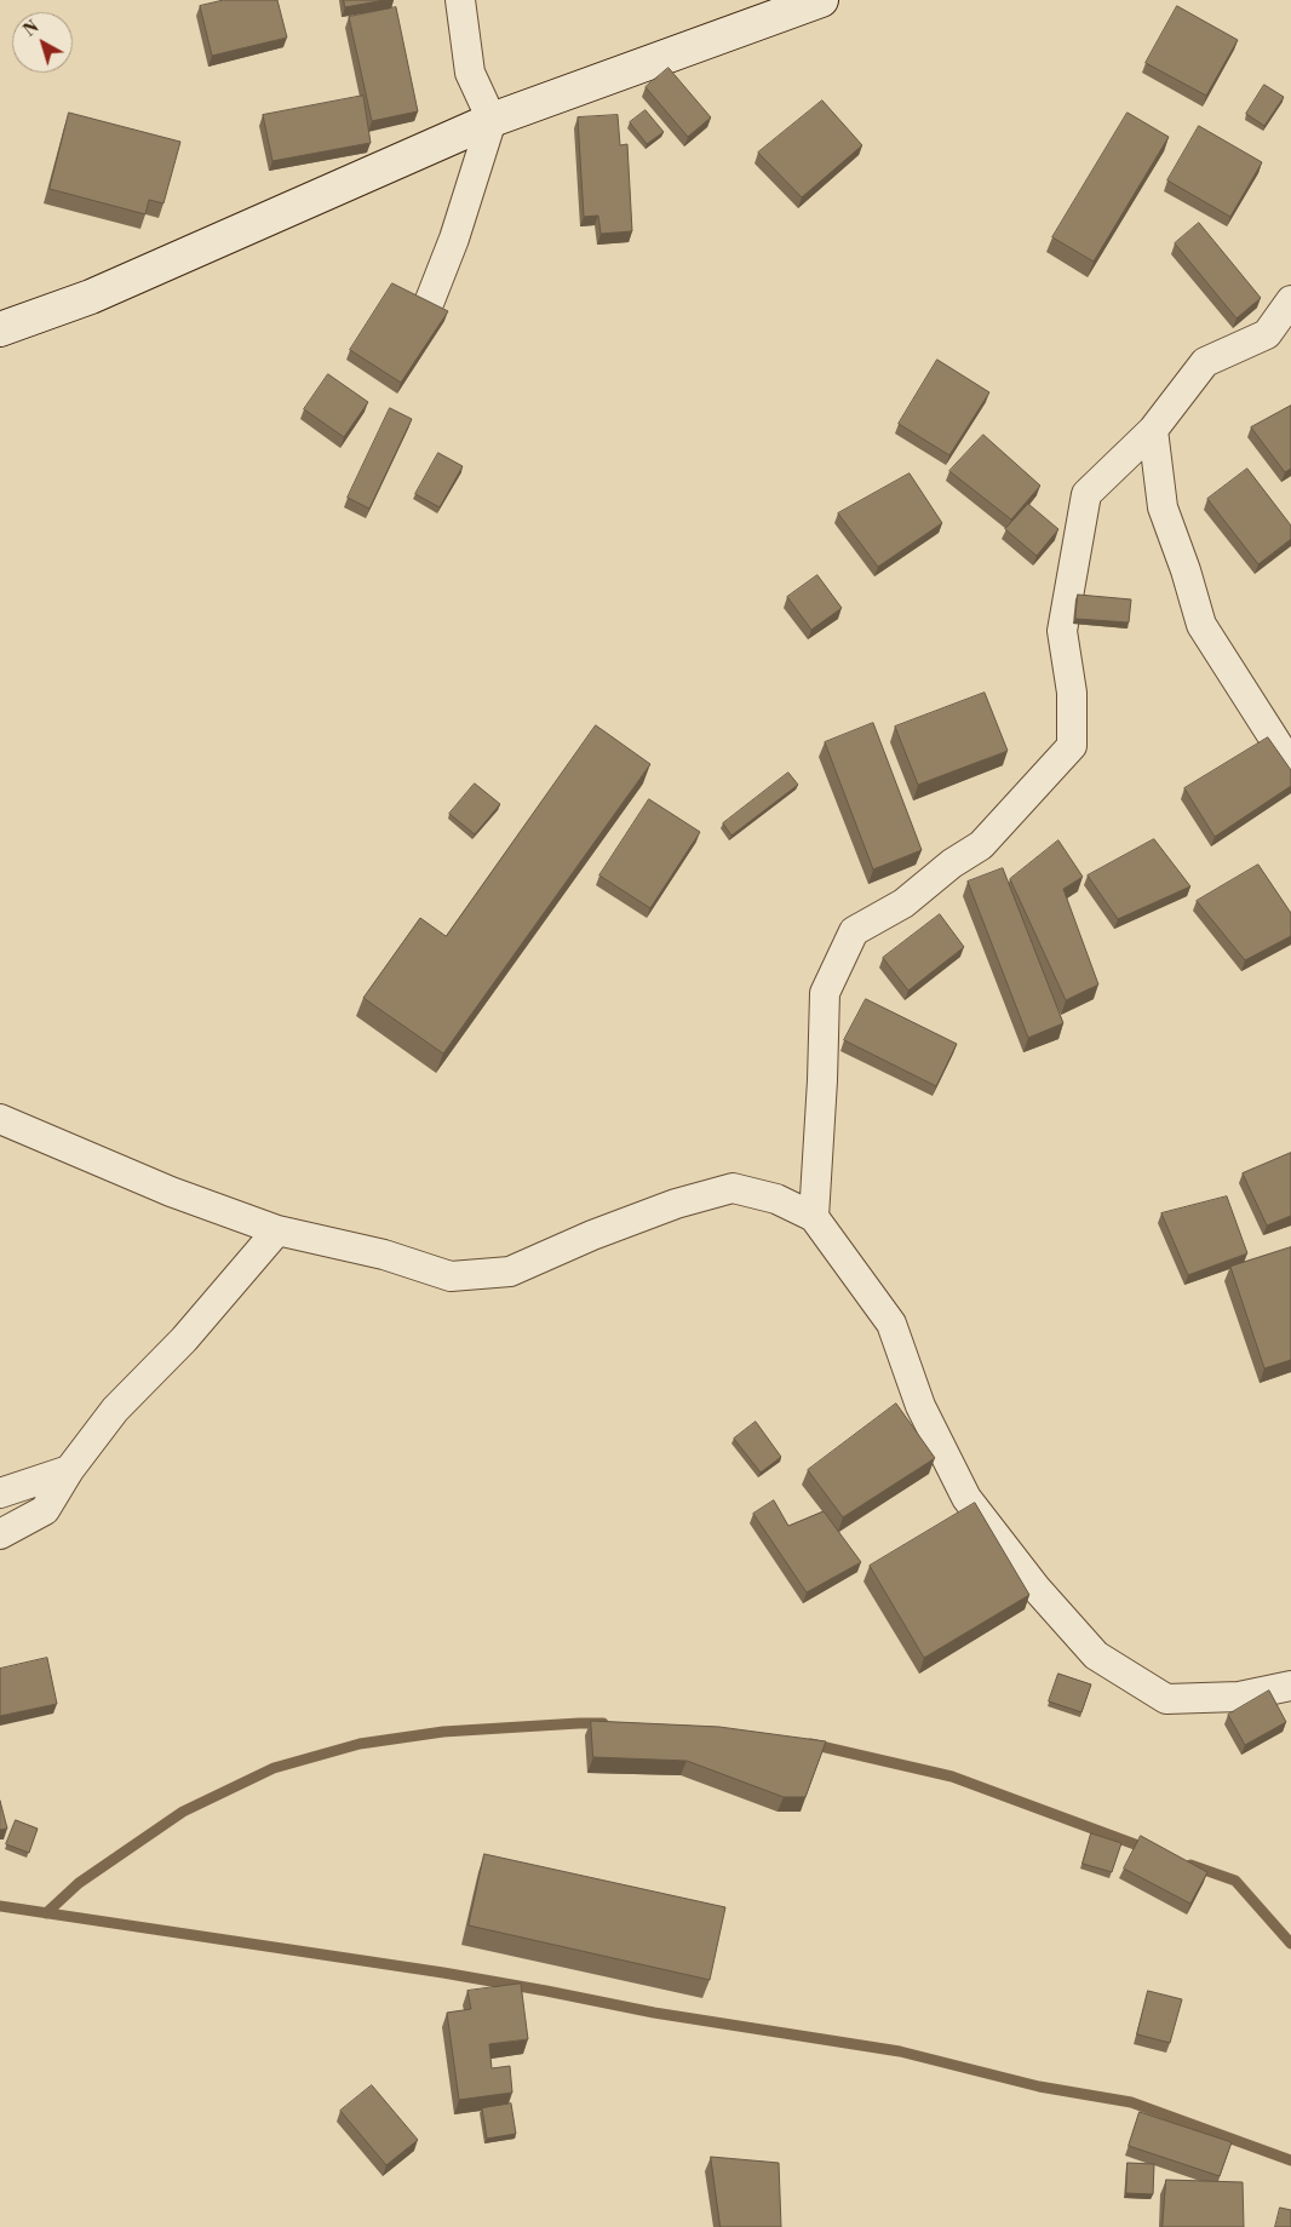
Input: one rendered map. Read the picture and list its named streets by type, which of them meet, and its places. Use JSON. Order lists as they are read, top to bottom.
{
  "north": "top left"
}
